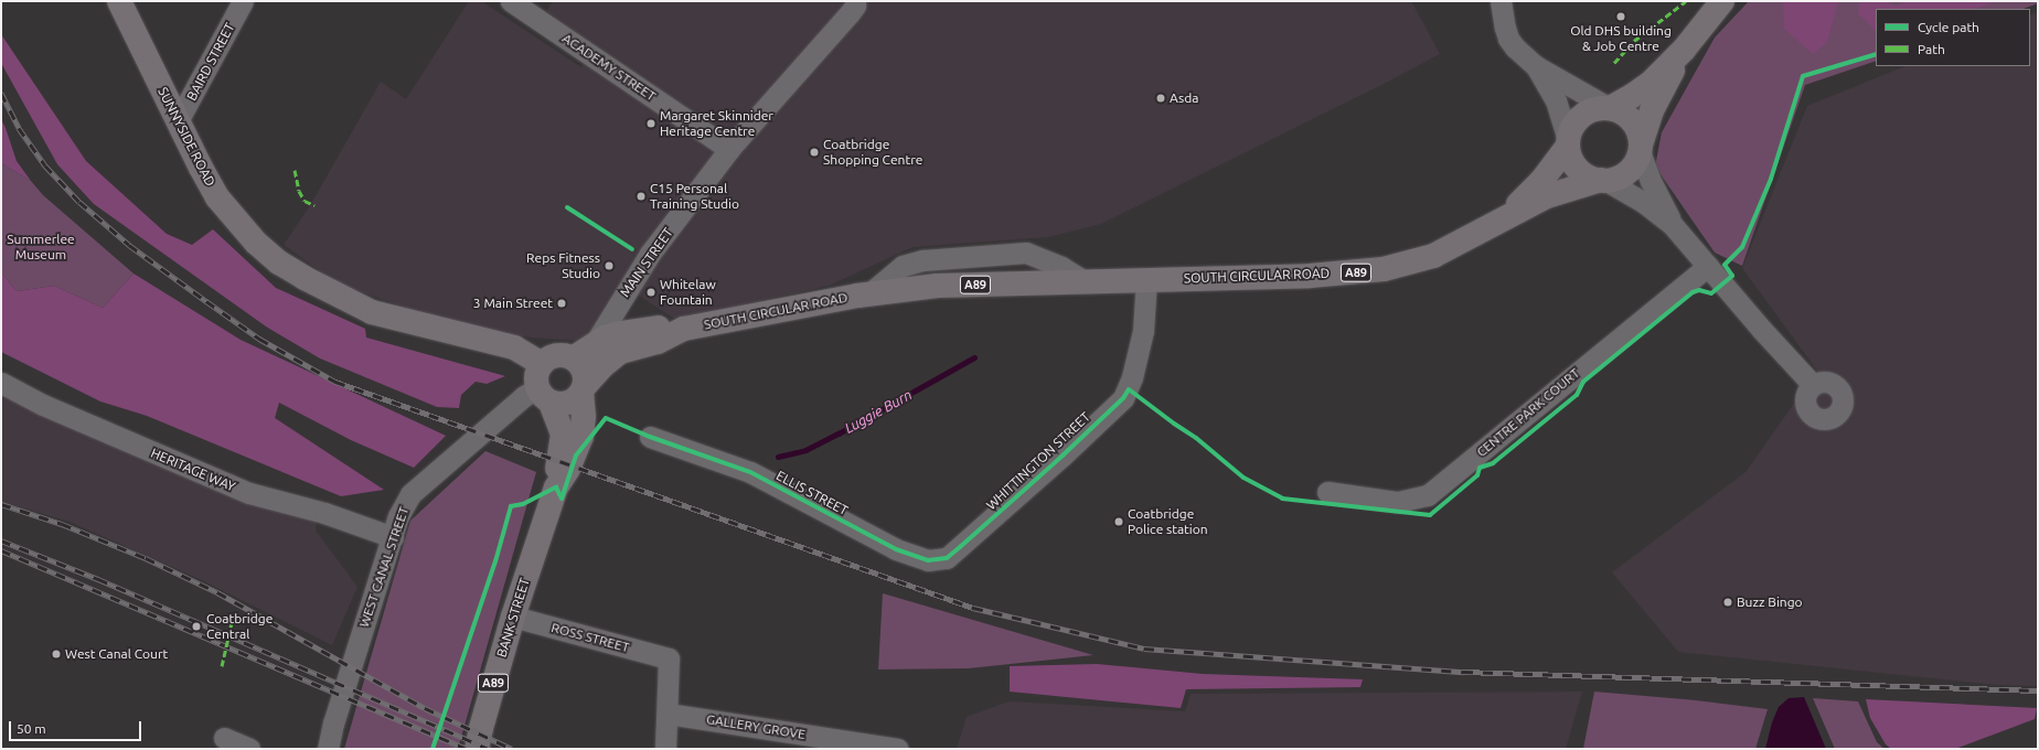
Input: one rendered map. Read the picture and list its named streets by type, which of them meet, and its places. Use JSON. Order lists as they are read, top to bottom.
{
  "streets": {
    "main road": [
      "SUNNYSIDE ROAD",
      "A89",
      "SOUTH CIRCULAR ROAD",
      "BANK STREET"
    ],
    "street": [
      "BAIRD STREET",
      "ACADEMY STREET",
      "MAIN STREET",
      "CENTRE PARK COURT",
      "WHITTINGTON STREET",
      "HERITAGE WAY",
      "ELLIS STREET",
      "WEST CANAL STREET",
      "ROSS STREET",
      "GALLERY GROVE"
    ]
  },
  "crossings": [
    ["BAIRD STREET", "SUNNYSIDE ROAD"],
    ["ACADEMY STREET", "MAIN STREET"],
    ["SUNNYSIDE ROAD", "A89"],
    ["SUNNYSIDE ROAD", "SOUTH CIRCULAR ROAD"],
    ["SUNNYSIDE ROAD", "WEST CANAL STREET"],
    ["SUNNYSIDE ROAD", "BANK STREET"],
    ["MAIN STREET", "SOUTH CIRCULAR ROAD"],
    ["A89", "SOUTH CIRCULAR ROAD"],
    ["A89", "WEST CANAL STREET"],
    ["A89", "BANK STREET"],
    ["SOUTH CIRCULAR ROAD", "WHITTINGTON STREET"],
    ["SOUTH CIRCULAR ROAD", "WEST CANAL STREET"],
    ["SOUTH CIRCULAR ROAD", "BANK STREET"],
    ["WHITTINGTON STREET", "ELLIS STREET"],
    ["HERITAGE WAY", "WEST CANAL STREET"],
    ["WEST CANAL STREET", "BANK STREET"],
    ["BANK STREET", "ROSS STREET"],
    ["ROSS STREET", "GALLERY GROVE"]
  ],
  "water": ["Luggie Burn"],
  "parks": ["Summerlee Museum"],
  "places": [
    "Old DHS building & Job Centre",
    "Asda",
    "Margaret Skinnider Heritage Centre",
    "Coatbridge Shopping Centre",
    "C15 Personal Training Studio",
    "Reps Fitness Studio",
    "Whitelaw Fountain",
    "3 Main Street",
    "Coatbridge Police station",
    "Buzz Bingo",
    "Coatbridge Central",
    "West Canal Court"
  ],
  "legend": ["Cycle path", "Path"],
  "scale_bar": "50 m"
}
